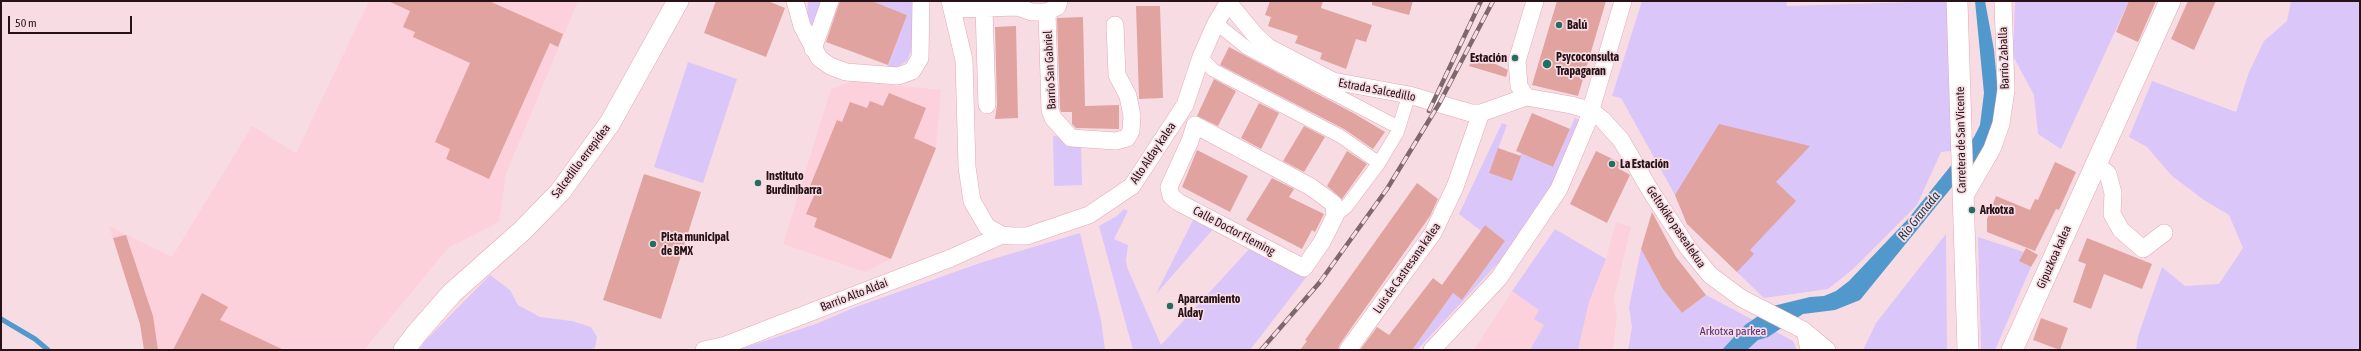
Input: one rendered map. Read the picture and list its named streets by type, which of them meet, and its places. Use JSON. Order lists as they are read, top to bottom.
{
  "streets": {
    "street": [
      "Barrio Zaballa",
      "Barrio San Gabriel",
      "Estrada Salcedillo",
      "Carretera de San Vicente",
      "Alto Alday kalea",
      "Salcedillo errepidea",
      "Geltokiko pasealekua",
      "Calle Doctor Fleming",
      "Gipuzkoa kalea",
      "Luis de Castresana kalea",
      "Barrio Alto Aldai"
    ]
  },
  "crossings": [
    ["Barrio Zaballa", "Carretera de San Vicente"],
    ["Barrio San Gabriel", "Alto Alday kalea"],
    ["Barrio San Gabriel", "Barrio Alto Aldai"],
    ["Estrada Salcedillo", "Alto Alday kalea"],
    ["Estrada Salcedillo", "Luis de Castresana kalea"],
    ["Alto Alday kalea", "Barrio Alto Aldai"]
  ],
  "water": ["Río Granada"],
  "parks": ["Arkotxa parkea"],
  "places": [
    "Balú",
    "Estación",
    "Psycoconsulta Trapagaran",
    "La Estación",
    "Instituto Burdinibarra",
    "Arkotxa",
    "Pista municipal de BMX",
    "Aparcamiento Alday"
  ],
  "scale_bar": "50 m"
}
